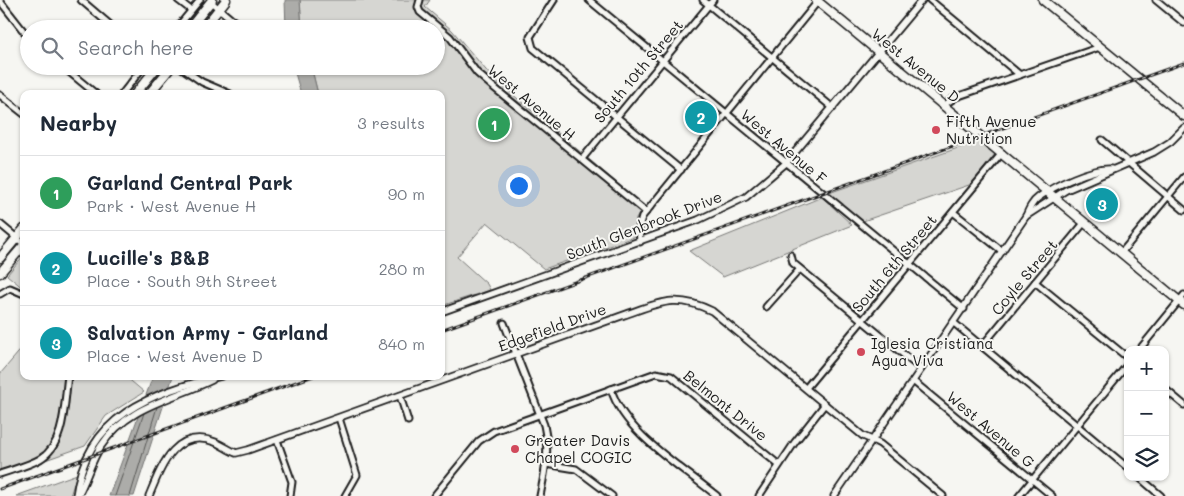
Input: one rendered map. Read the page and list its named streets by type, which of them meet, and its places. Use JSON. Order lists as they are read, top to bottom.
{
  "streets": {
    "main road": ["West Avenue D"],
    "street": [
      "South 10th Street",
      "West Avenue H",
      "West Avenue F",
      "South Glenbrook Drive",
      "South 6th Street",
      "Coyle Street",
      "Edgefield Drive",
      "Belmont Drive",
      "West Avenue G"
    ]
  },
  "crossings": [
    ["West Avenue D", "South Glenbrook Drive"],
    ["West Avenue D", "South 6th Street"],
    ["West Avenue D", "Coyle Street"],
    ["South 10th Street", "West Avenue H"],
    ["South 10th Street", "West Avenue F"],
    ["West Avenue F", "South Glenbrook Drive"],
    ["West Avenue F", "South 6th Street"],
    ["South 6th Street", "Edgefield Drive"]
  ],
  "places": ["Fifth Avenue Nutrition", "Iglesia Cristiana Agua Viva", "Greater Davis Chapel COGIC"],
  "page": {
    "search": "Search here",
    "heading": ["Nearby", "3 results"],
    "pins": ["2", "1", "3"],
    "list": [
      {
        "mark": "1",
        "name": "Garland Central Park",
        "note": "Park · West Avenue H",
        "value": "90 m"
      },
      {
        "mark": "2",
        "name": "Lucille's B&B",
        "note": "Place · South 9th Street",
        "value": "280 m"
      },
      {
        "mark": "3",
        "name": "Salvation Army - Garland",
        "note": "Place · West Avenue D",
        "value": "840 m"
      }
    ],
    "map_buttons": ["+", "−"]
  }
}
